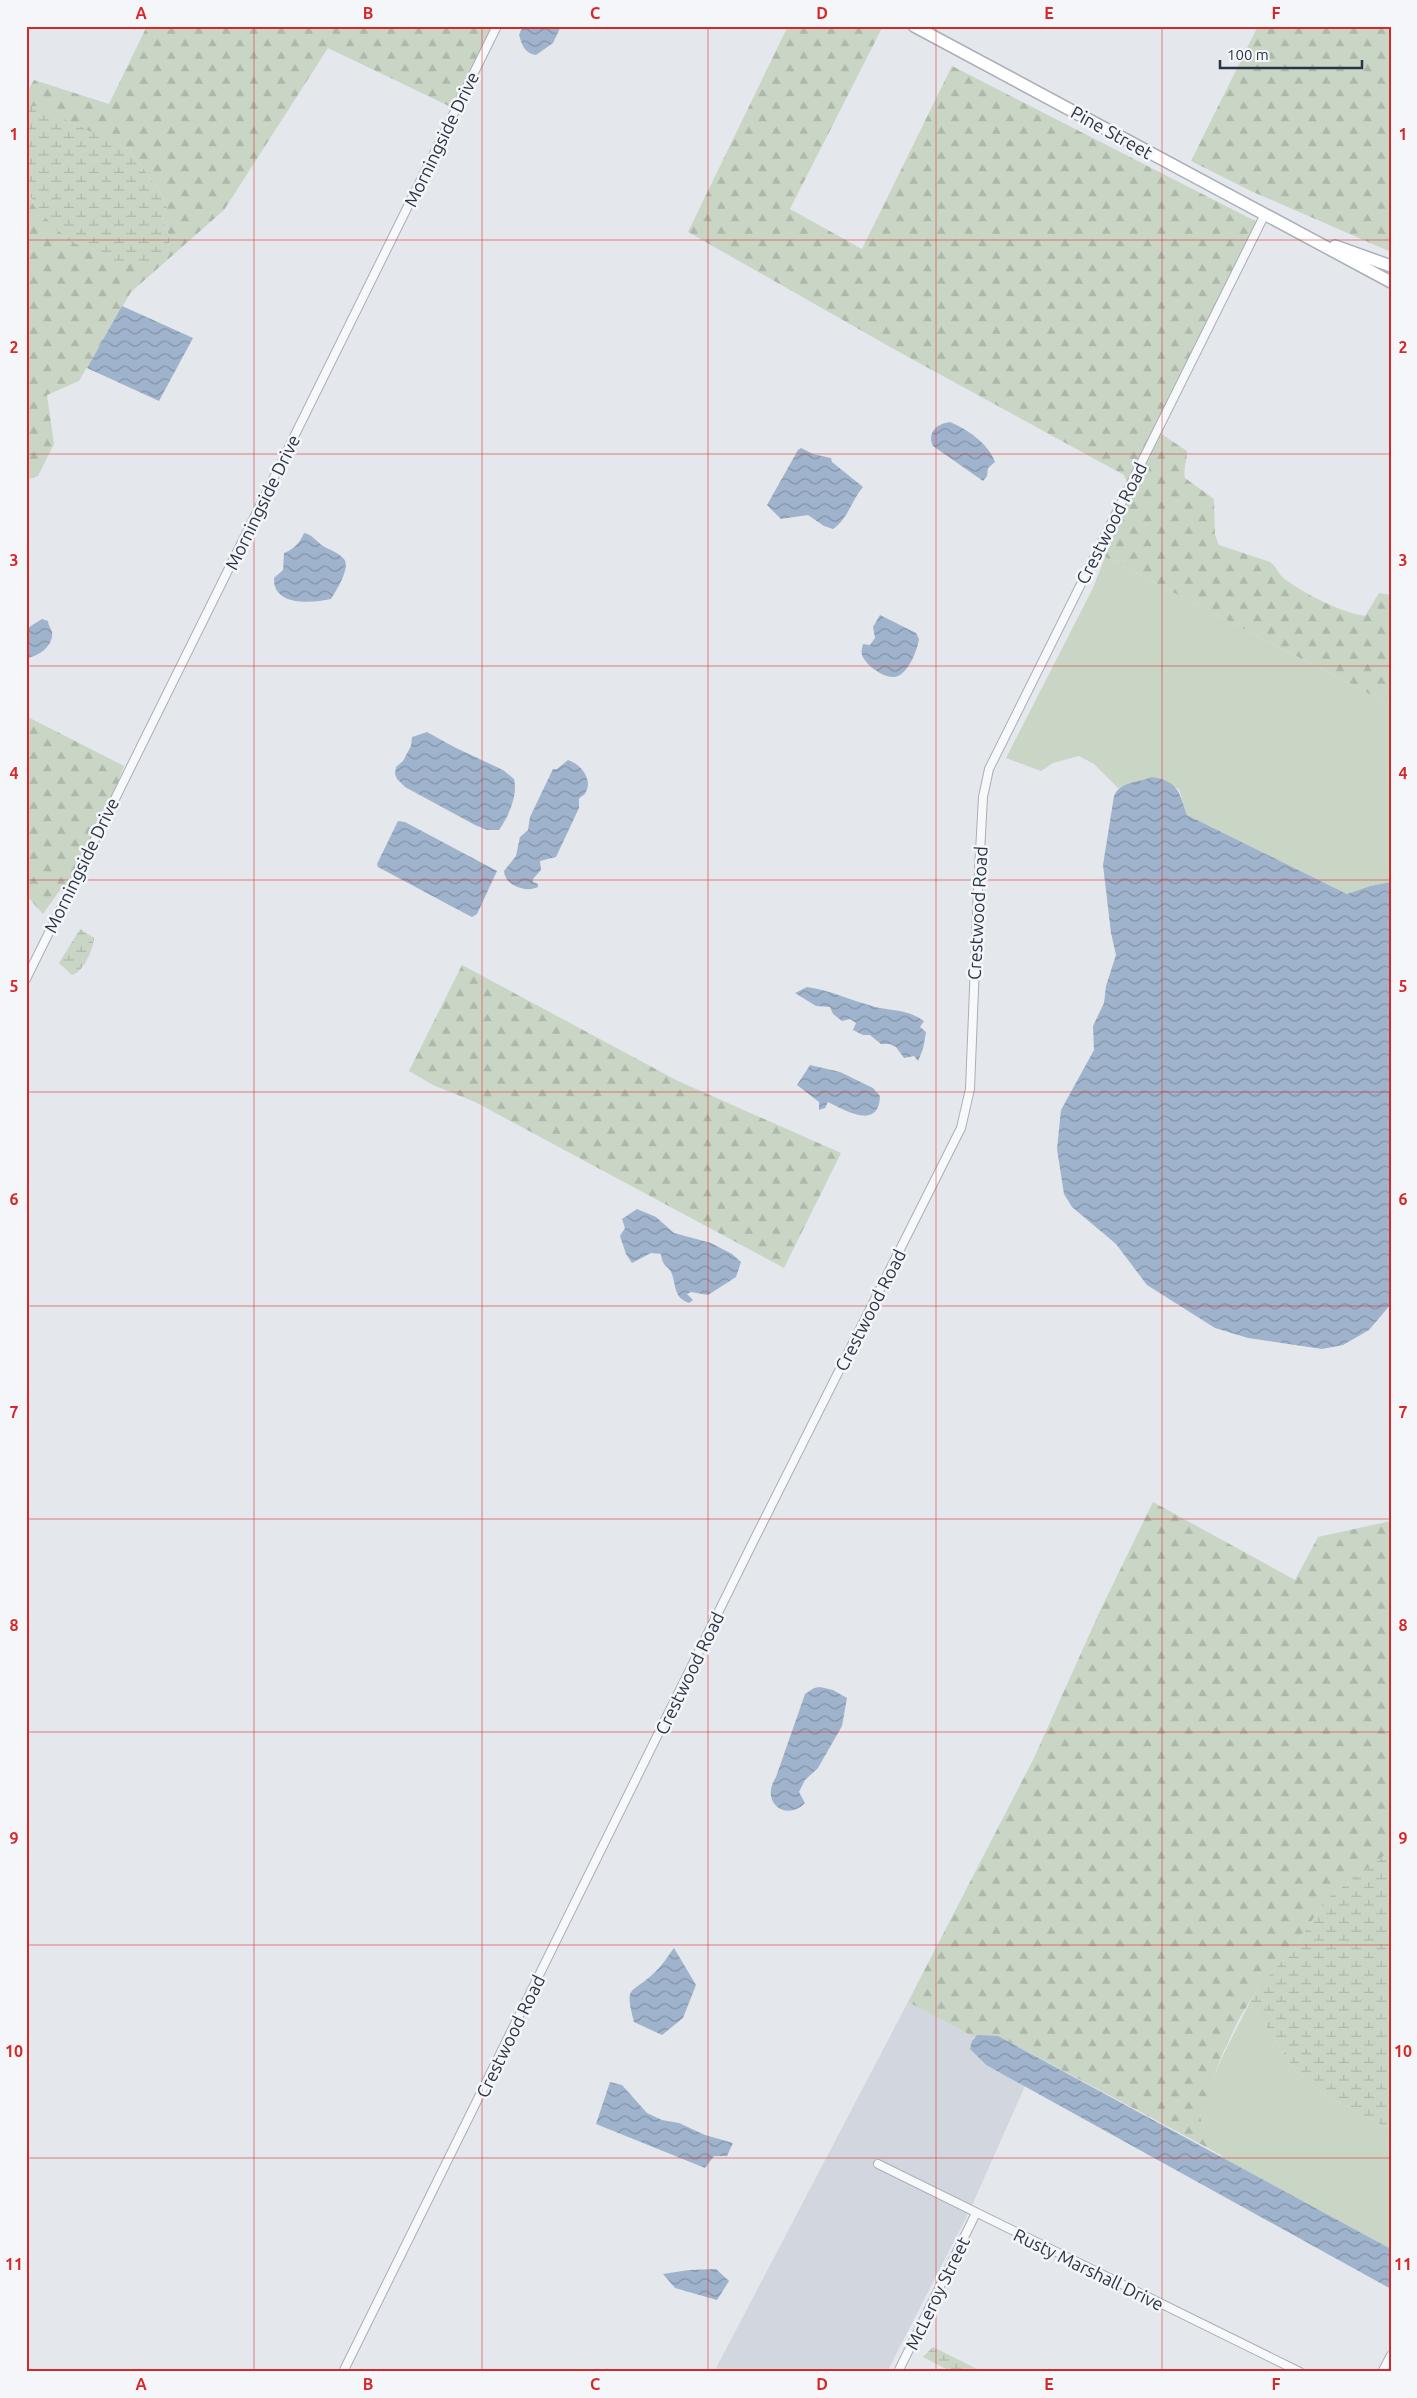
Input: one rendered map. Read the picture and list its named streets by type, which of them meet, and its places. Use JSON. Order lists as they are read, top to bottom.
{
  "streets": {
    "main road": ["Pine Street"],
    "street": [
      "Morningside Drive",
      "Crestwood Road",
      "Rusty Marshall Drive",
      "McLeroy Street"
    ]
  },
  "crossings": [
    ["Pine Street", "Crestwood Road"],
    ["Rusty Marshall Drive", "McLeroy Street"]
  ],
  "scale_bar": "100 m",
  "grid": {
    "columns": [
      "A",
      "B",
      "C",
      "D",
      "E",
      "F"
    ],
    "rows": [
      "1",
      "2",
      "3",
      "4",
      "5",
      "6",
      "7",
      "8",
      "9",
      "10",
      "11"
    ]
  }
}
